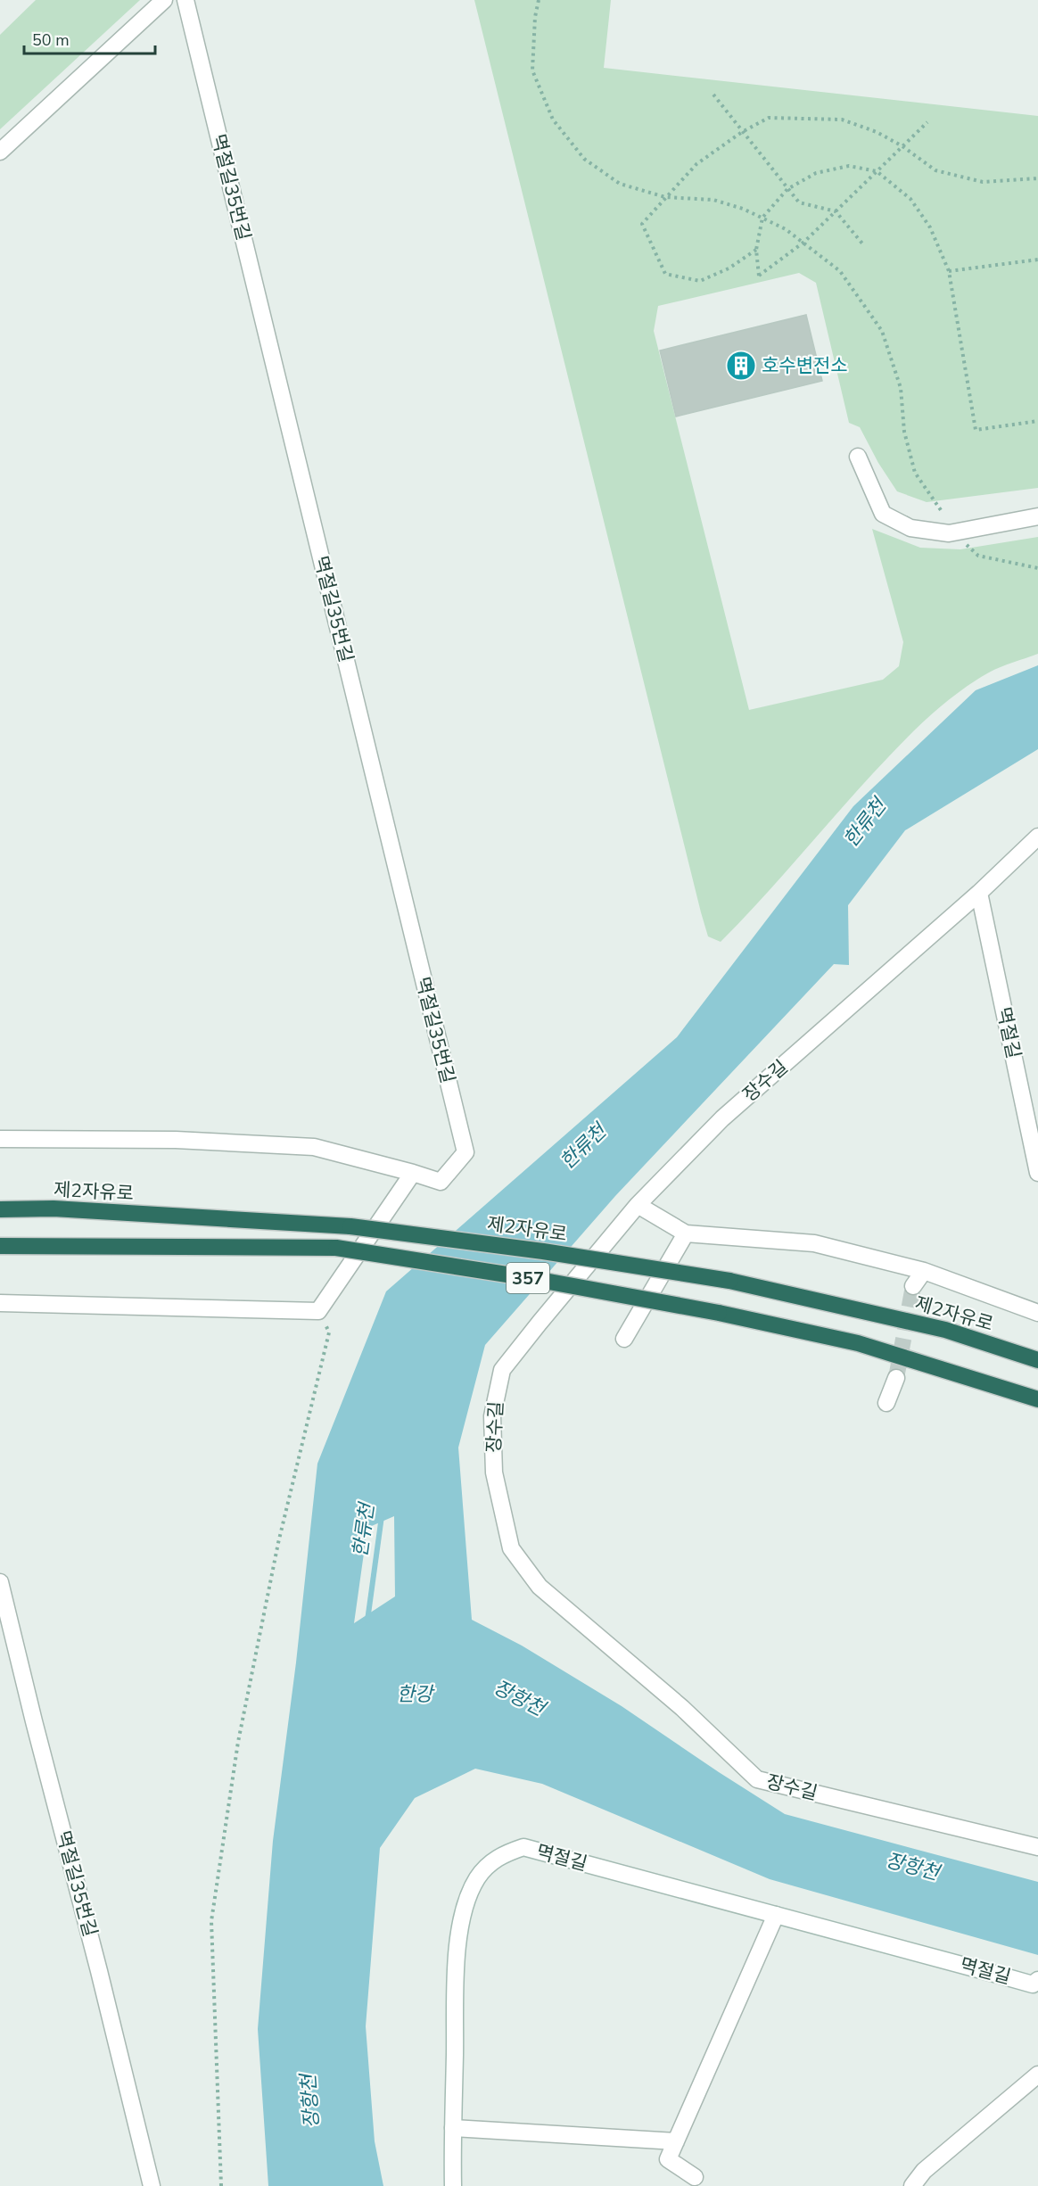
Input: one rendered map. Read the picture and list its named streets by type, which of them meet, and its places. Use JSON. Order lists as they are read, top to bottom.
{
  "streets": {
    "highway": ["제2자유로", "357"],
    "street": ["멱절길35번길", "멱절길", "장수길"]
  },
  "crossings": [
    ["멱절길", "장수길"]
  ],
  "water": ["한류천", "한강", "장항천"],
  "places": {
    "building": ["호수변전소"]
  },
  "scale_bar": "50 m"
}
